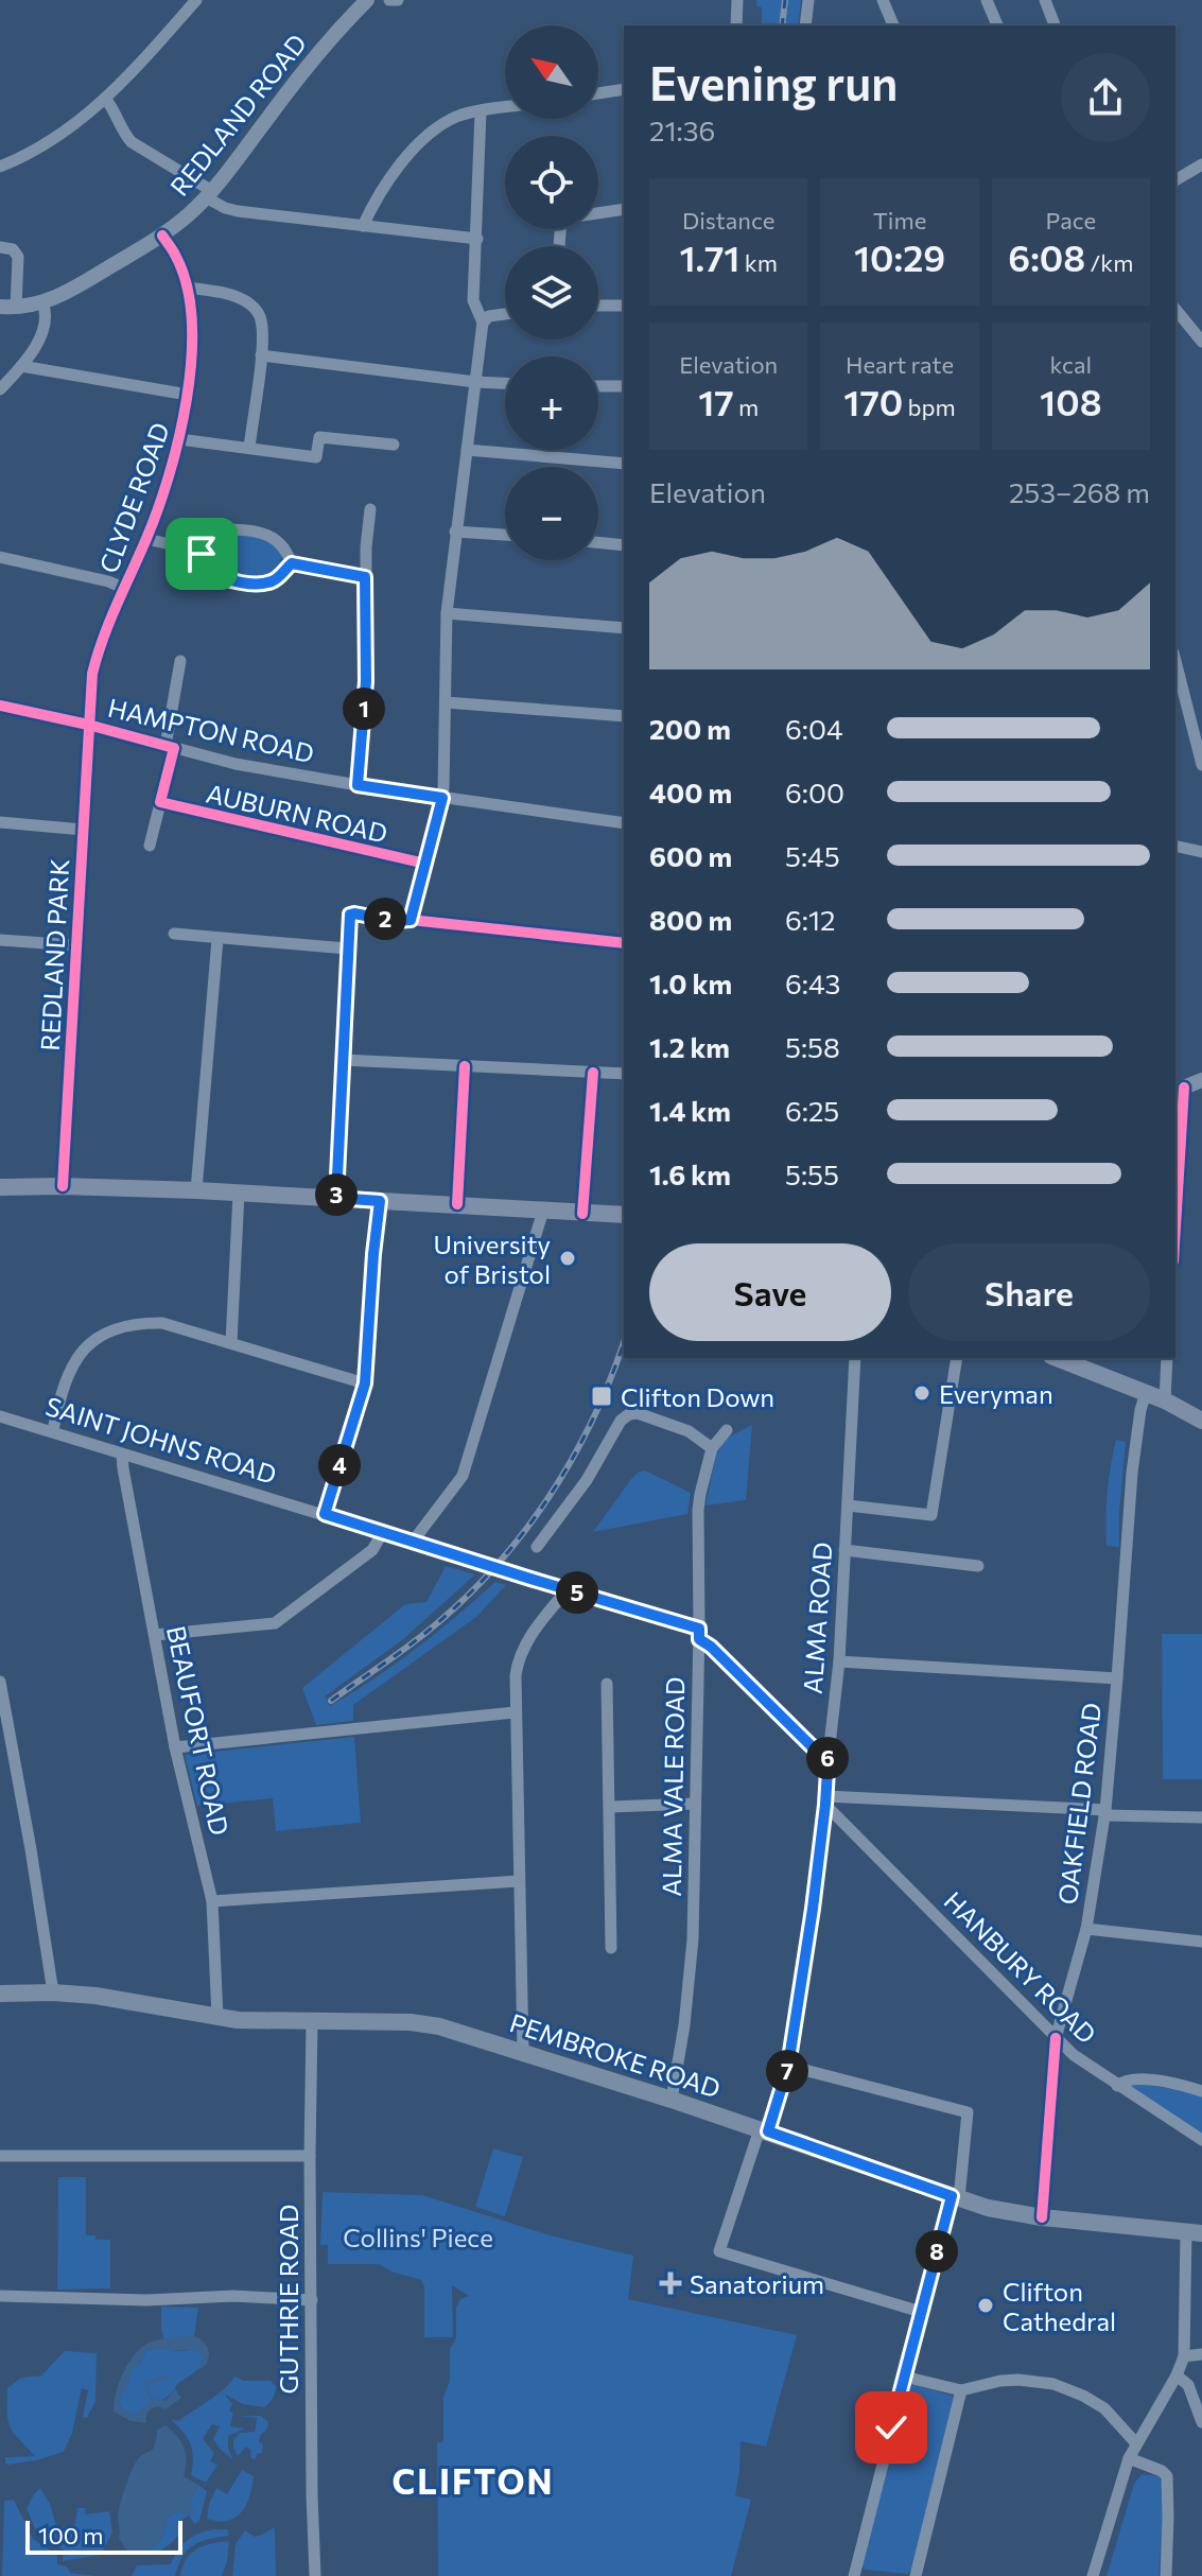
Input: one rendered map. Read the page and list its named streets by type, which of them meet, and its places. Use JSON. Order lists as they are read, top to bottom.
{
  "streets": {
    "main road": ["PEMBROKE ROAD"],
    "street": [
      "REDLAND ROAD",
      "CLYDE ROAD",
      "HAMPTON ROAD",
      "AUBURN ROAD",
      "REDLAND PARK",
      "SAINT JOHNS ROAD",
      "ALMA ROAD",
      "BEAUFORT ROAD",
      "ALMA VALE ROAD",
      "OAKFIELD ROAD",
      "HANBURY ROAD",
      "GUTHRIE ROAD"
    ]
  },
  "crossings": [
    ["REDLAND ROAD", "CLYDE ROAD"],
    ["CLYDE ROAD", "HAMPTON ROAD"],
    ["CLYDE ROAD", "REDLAND PARK"],
    ["HAMPTON ROAD", "REDLAND PARK"],
    ["SAINT JOHNS ROAD", "ALMA ROAD"],
    ["SAINT JOHNS ROAD", "BEAUFORT ROAD"],
    ["SAINT JOHNS ROAD", "ALMA VALE ROAD"],
    ["ALMA ROAD", "HANBURY ROAD"],
    ["ALMA ROAD", "PEMBROKE ROAD"],
    ["BEAUFORT ROAD", "PEMBROKE ROAD"],
    ["ALMA VALE ROAD", "PEMBROKE ROAD"],
    ["OAKFIELD ROAD", "HANBURY ROAD"],
    ["OAKFIELD ROAD", "PEMBROKE ROAD"],
    ["PEMBROKE ROAD", "GUTHRIE ROAD"]
  ],
  "districts": ["CLIFTON"],
  "parks": ["Collins' Piece"],
  "places": {
    "other": ["University of Bristol", "Everyman", "Clifton Cathedral"],
    "transit": ["Clifton Down"],
    "health": ["Sanatorium"]
  },
  "scale_bar": "100 m",
  "north": "top left",
  "page": {
    "map_buttons": ["+", "−"],
    "heading": ["Evening run", "21:36"],
    "stats": [
      ["Distance", "1.71 km"],
      ["Time", "10:29"],
      ["Pace", "6:08 /km"],
      ["Elevation", "17 m"],
      ["Heart rate", "170 bpm"],
      ["kcal", "108"]
    ],
    "chart": ["Elevation", "253–268 m"],
    "pins": [
      "1",
      "2",
      "3",
      "4",
      "5",
      "6",
      "7",
      "8"
    ],
    "list": [
      {
        "name": "200 m",
        "note": "6:04"
      },
      {
        "name": "400 m",
        "note": "6:00"
      },
      {
        "name": "600 m",
        "note": "5:45"
      },
      {
        "name": "800 m",
        "note": "6:12"
      },
      {
        "name": "1.0 km",
        "note": "6:43"
      },
      {
        "name": "1.2 km",
        "note": "5:58"
      },
      {
        "name": "1.4 km",
        "note": "6:25"
      },
      {
        "name": "1.6 km",
        "note": "5:55"
      }
    ],
    "buttons": ["Save", "Share"],
    "scale": "100 m"
  }
}
